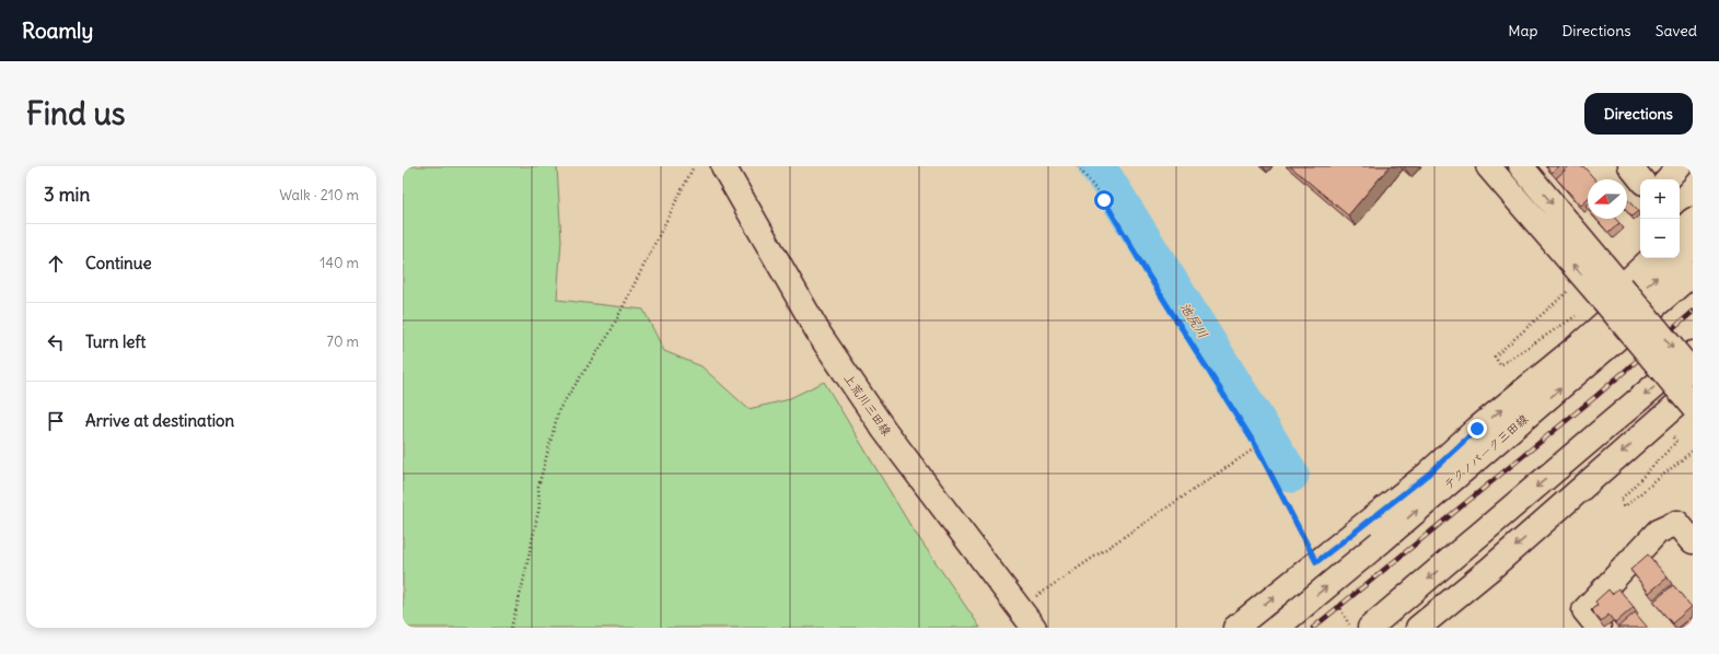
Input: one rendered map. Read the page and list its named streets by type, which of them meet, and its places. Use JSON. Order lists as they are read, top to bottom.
{
  "streets": {
    "main road": ["上荒川三田線", "テクノパーク三田線"]
  },
  "water": ["池尻川"],
  "north": "left",
  "page": {
    "header": "Roamly",
    "nav": ["Map", "Directions", "Saved"],
    "buttons": "Directions",
    "title": "Find us",
    "heading": ["3 min", "Walk · 210 m"],
    "map_buttons": ["+", "−"],
    "list": [
      ["Continue", "140 m"],
      ["Turn left", "70 m"],
      "Arrive at destination"
    ]
  }
}
